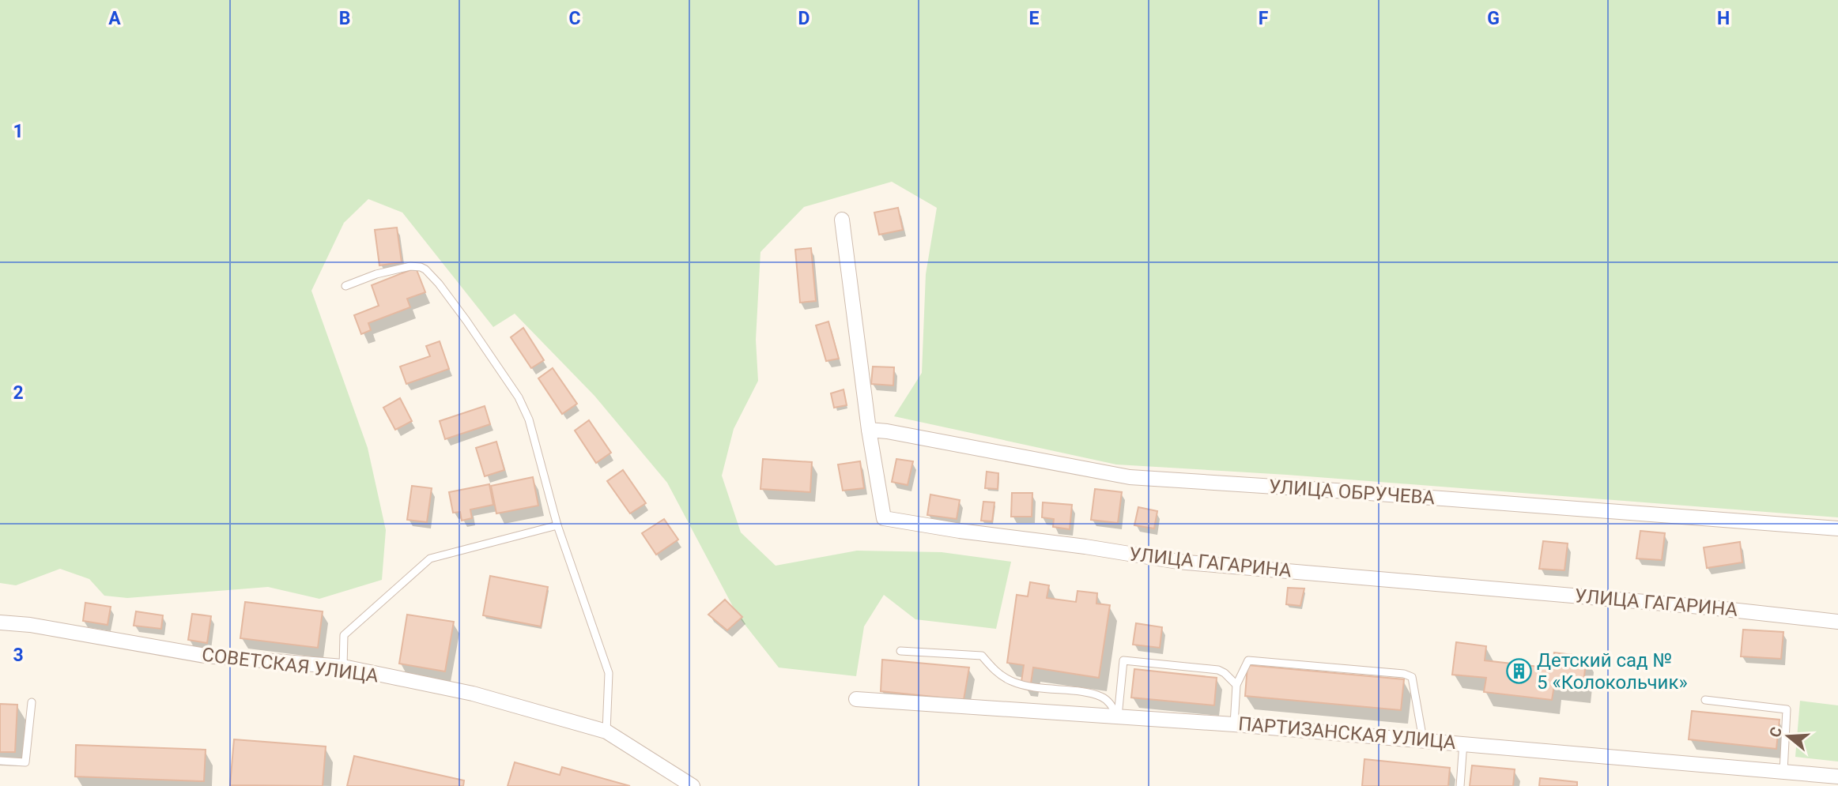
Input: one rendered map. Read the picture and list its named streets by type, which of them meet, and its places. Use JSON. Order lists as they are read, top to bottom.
{
  "streets": {
    "street": [
      "УЛИЦА ОБРУЧЕВА",
      "УЛИЦА ГАГАРИНА",
      "СОВЕТСКАЯ УЛИЦА",
      "ПАРТИЗАНСКАЯ УЛИЦА"
    ]
  },
  "crossings": [
    ["УЛИЦА ОБРУЧЕВА", "УЛИЦА ГАГАРИНА"]
  ],
  "places": {
    "building": ["Детский сад № 5 «Колокольчик»"]
  },
  "north": "left",
  "grid": {
    "columns": [
      "A",
      "B",
      "C",
      "D",
      "E",
      "F",
      "G",
      "H"
    ],
    "rows": ["1", "2", "3"]
  }
}
